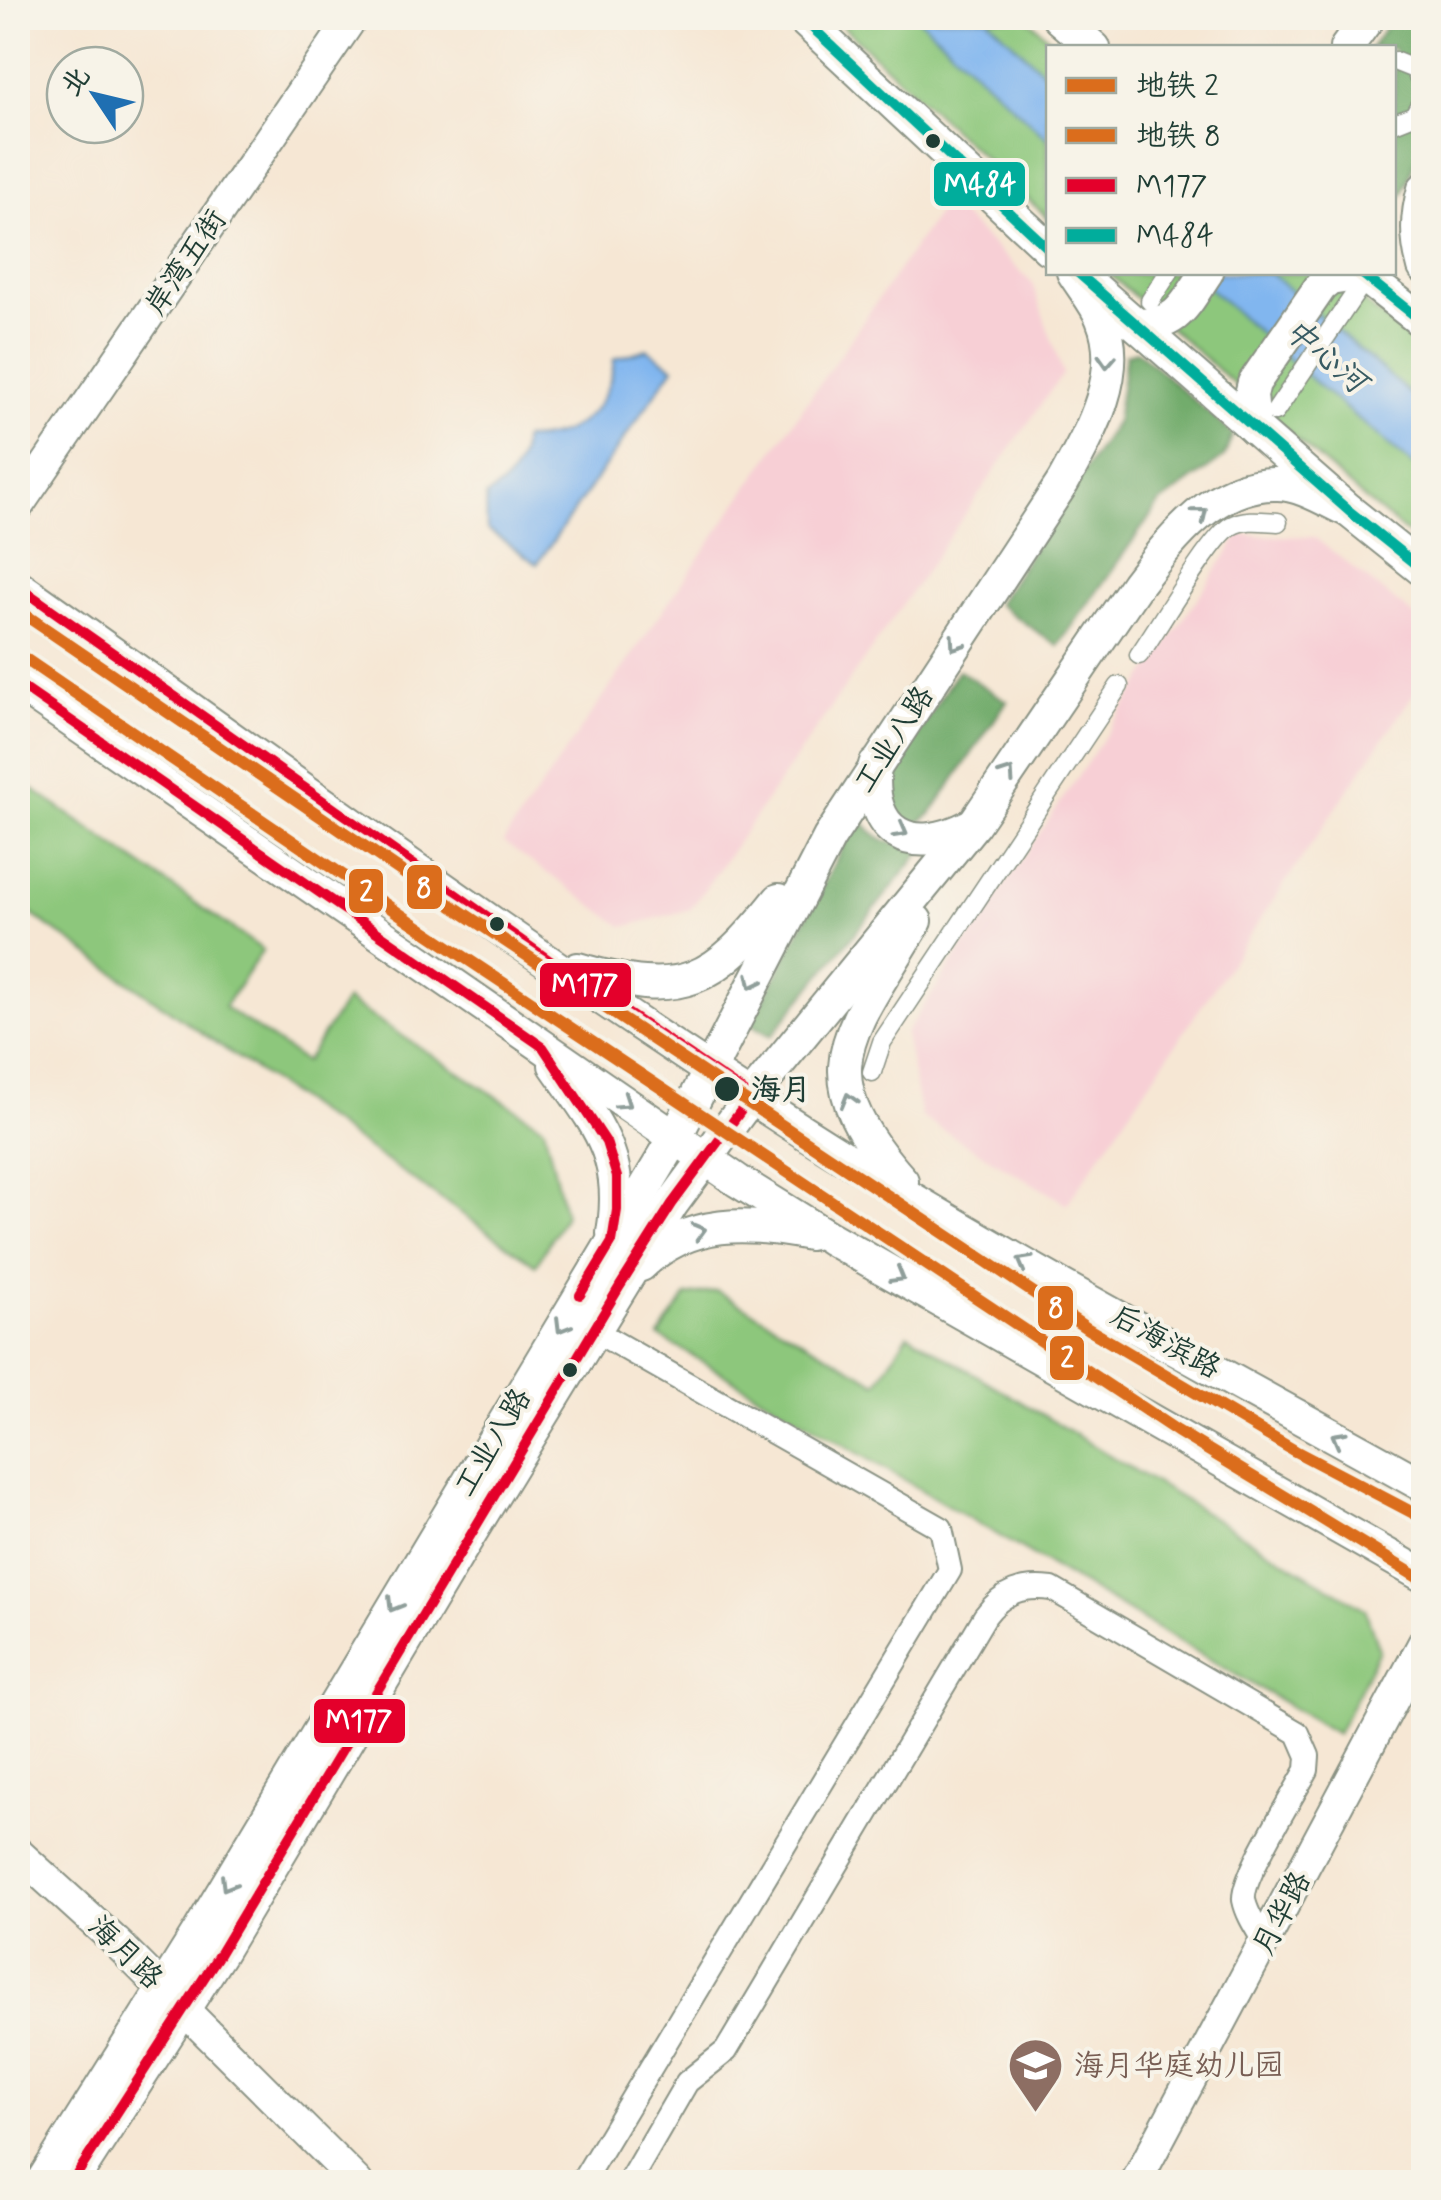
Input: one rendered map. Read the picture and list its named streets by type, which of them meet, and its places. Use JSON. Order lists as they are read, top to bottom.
{
  "streets": {
    "main road": ["工业八路", "后海滨路"],
    "street": ["岸湾五街", "月华路", "海月路"]
  },
  "crossings": [
    ["工业八路", "后海滨路"],
    ["工业八路", "海月路"]
  ],
  "water": ["中心河"],
  "places": {
    "other": ["海月"],
    "school or university": ["海月华庭幼儿园"]
  },
  "lines": [
    "transit line M484",
    "transit line M177",
    "metro line 8",
    "metro line 2"
  ],
  "legend": [
    "地铁 2",
    "地铁 8",
    "M177",
    "M484"
  ],
  "north": "top left"
}
